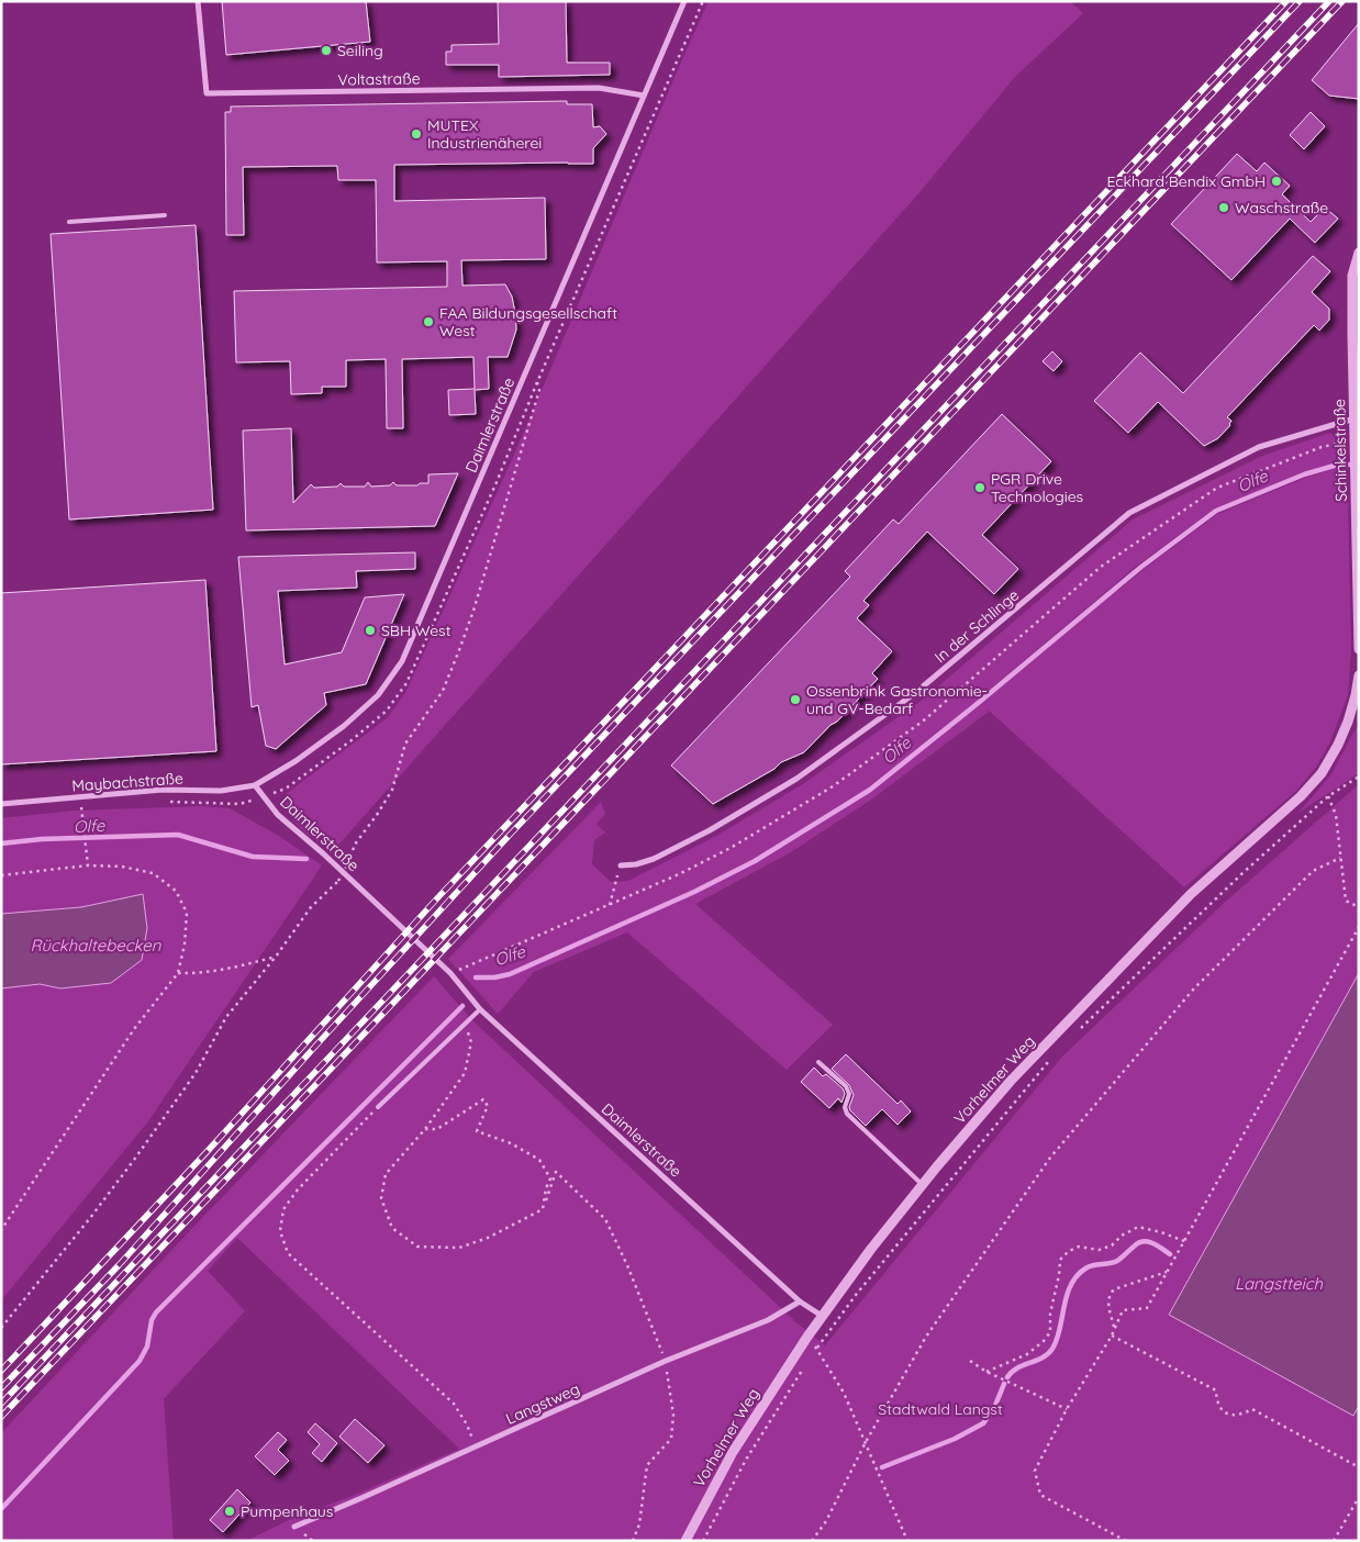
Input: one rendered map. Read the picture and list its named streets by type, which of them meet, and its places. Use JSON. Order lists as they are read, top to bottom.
{
  "streets": {
    "street": [
      "Voltastraße",
      "Daimlerstraße",
      "Schinkelstraße",
      "In der Schlinge",
      "Maybachstraße",
      "Vorhelmer Weg",
      "Langstweg"
    ]
  },
  "crossings": [
    ["Voltastraße", "Daimlerstraße"],
    ["Daimlerstraße", "Maybachstraße"],
    ["Daimlerstraße", "Vorhelmer Weg"],
    ["Daimlerstraße", "Langstweg"],
    ["Schinkelstraße", "In der Schlinge"]
  ],
  "water": ["Olfe", "Rückhaltebecken", "Langstteich"],
  "parks": ["Stadtwald Langst"],
  "places": [
    "Seiling",
    "MUTEX Industrienäherei",
    "Eckhard Bendix GmbH",
    "Waschstraße",
    "FAA Bildungsgesellschaft West",
    "PGR Drive Technologies",
    "SBH West",
    "Ossenbrink Gastronomie- und GV-Bedarf",
    "Pumpenhaus"
  ]
}
